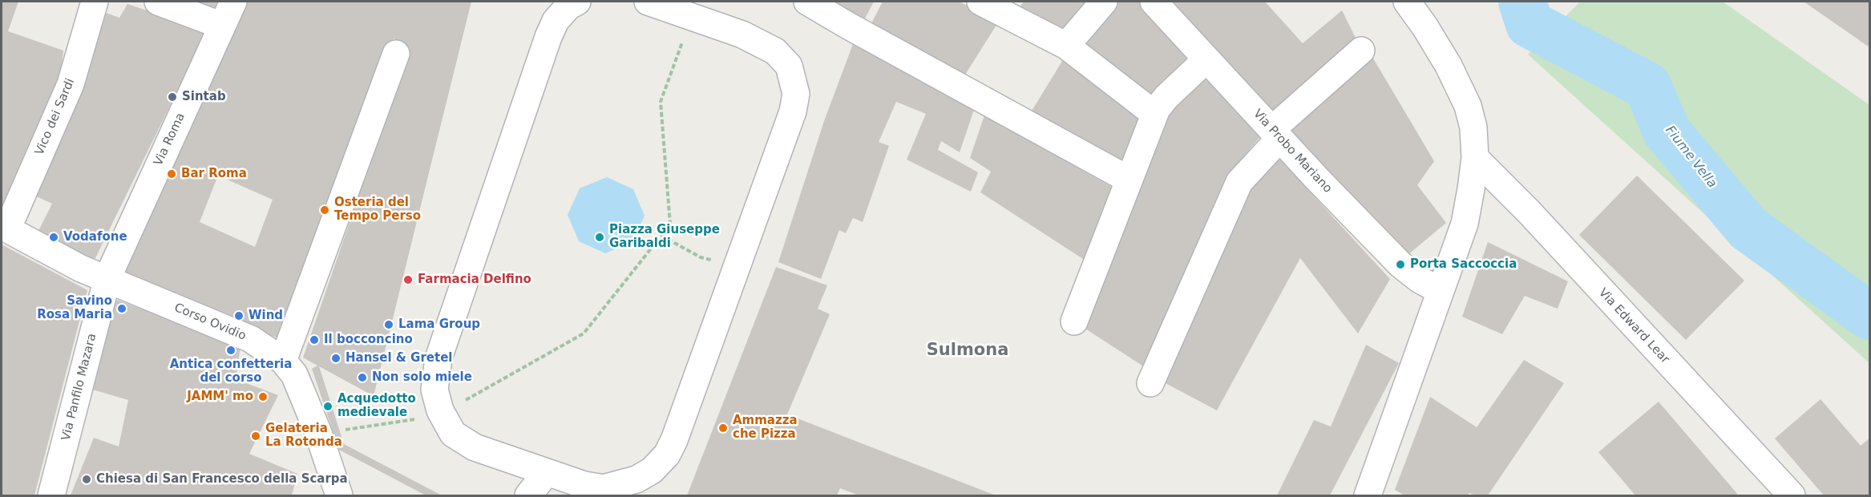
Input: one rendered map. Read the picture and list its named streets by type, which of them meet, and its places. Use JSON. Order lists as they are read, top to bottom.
{
  "streets": {
    "street": [
      "Vico dei Sardi",
      "Via Roma",
      "Via Probo Mariano",
      "Corso Ovidio",
      "Via Edward Lear",
      "Via Panfilo Mazara"
    ]
  },
  "crossings": [
    ["Vico dei Sardi", "Corso Ovidio"],
    ["Via Roma", "Corso Ovidio"],
    ["Via Roma", "Via Panfilo Mazara"],
    ["Corso Ovidio", "Via Panfilo Mazara"]
  ],
  "districts": ["Sulmona"],
  "water": ["Fiume Vella"],
  "places": [
    "Sintab",
    "Bar Roma",
    "Osteria del Tempo Perso",
    "Vodafone",
    "Piazza Giuseppe Garibaldi",
    "Porta Saccoccia",
    "Farmacia Delfino",
    "Savino Rosa Maria",
    "Wind",
    "Lama Group",
    "Il bocconcino",
    "Antica confetteria del corso",
    "Hansel & Gretel",
    "Non solo miele",
    "JAMM' mo",
    "Acquedotto medievale",
    "Ammazza che Pizza",
    "Gelateria La Rotonda",
    "Chiesa di San Francesco della Scarpa"
  ]
}
